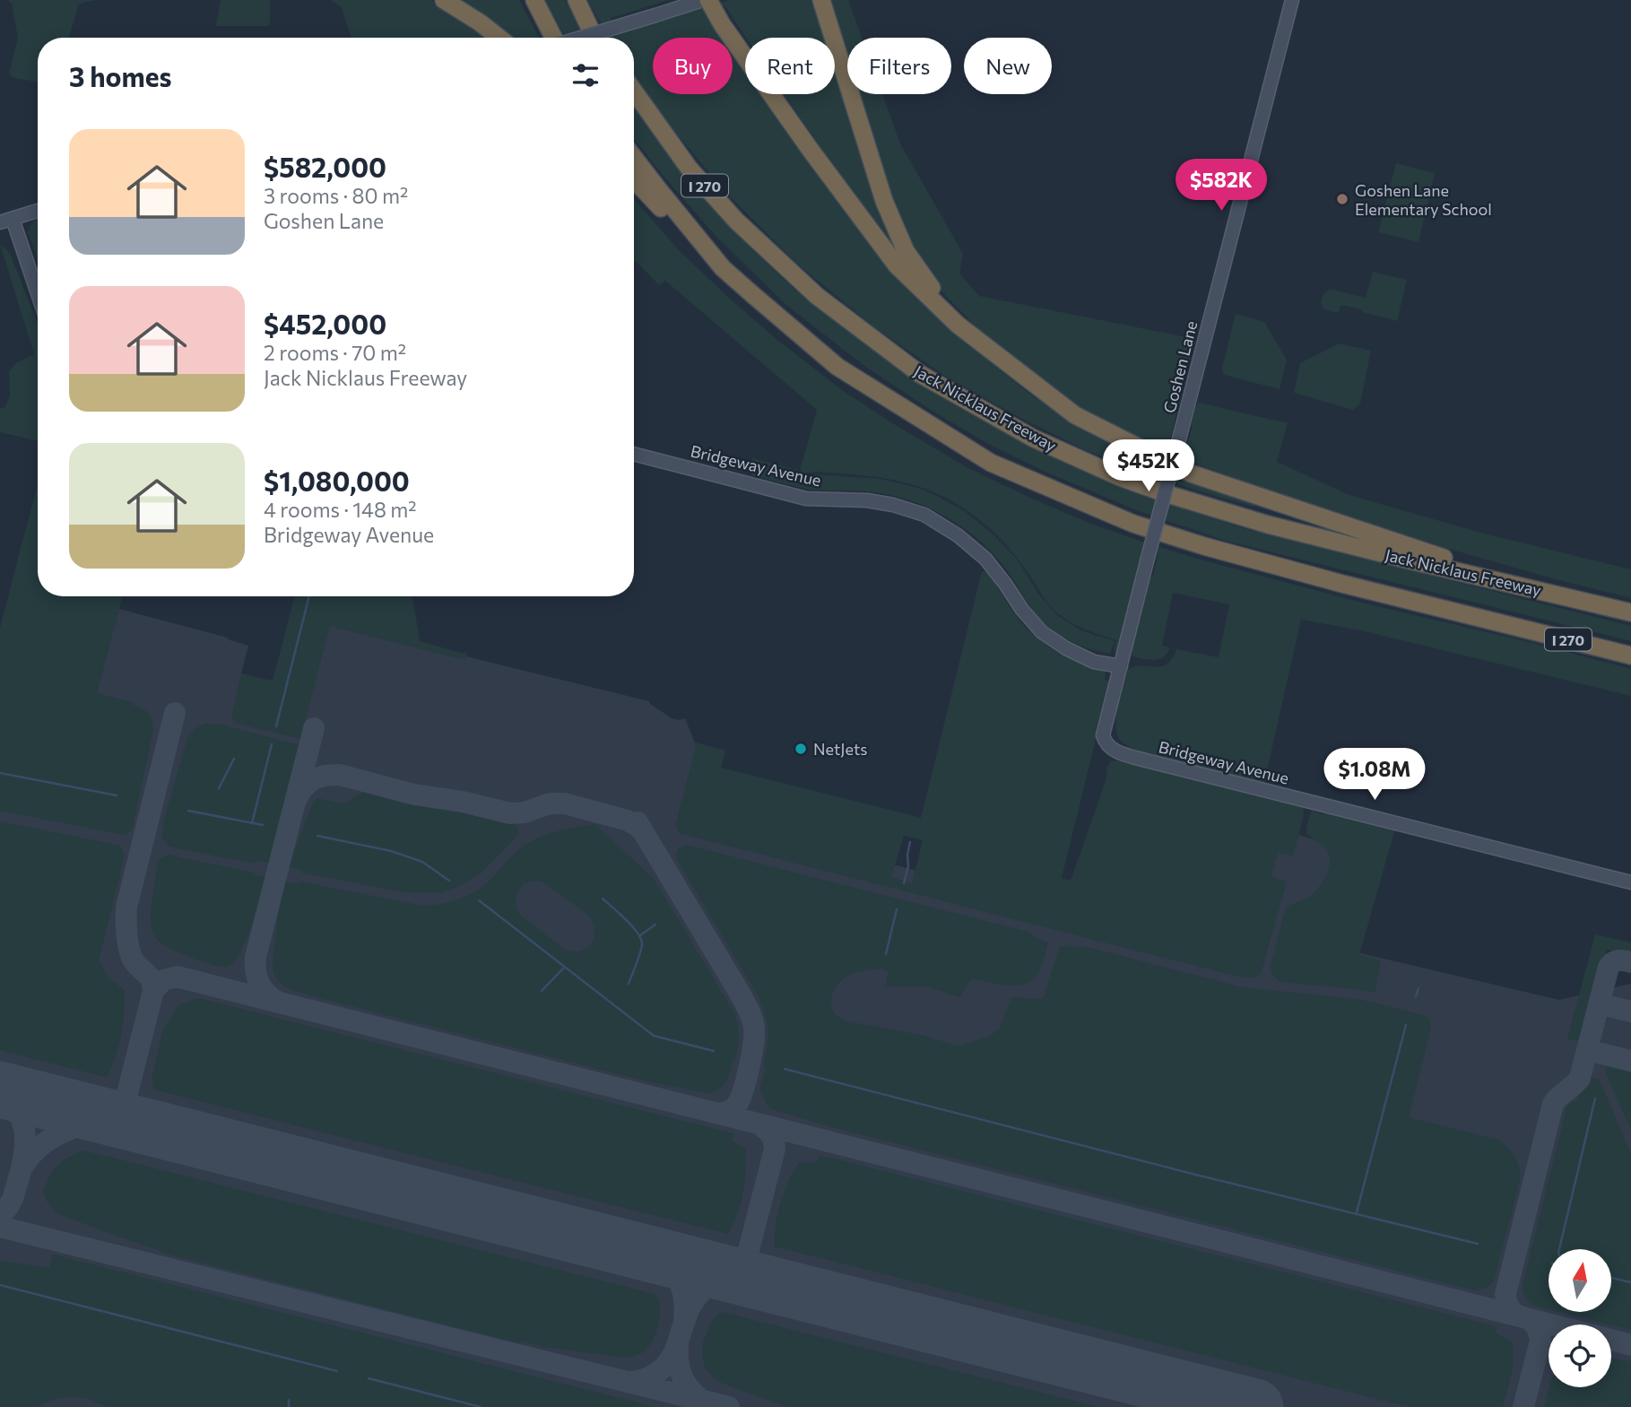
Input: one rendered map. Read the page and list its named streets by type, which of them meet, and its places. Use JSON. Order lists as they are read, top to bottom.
{
  "streets": {
    "highway": ["I 270", "Jack Nicklaus Freeway"],
    "street": ["Goshen Lane", "Bridgeway Avenue"]
  },
  "crossings": [
    ["Goshen Lane", "Bridgeway Avenue"]
  ],
  "places": ["Goshen Lane Elementary School", "NetJets"],
  "north": "top",
  "page": {
    "chip": [
      "Buy",
      "Rent",
      "Filters",
      "New"
    ],
    "heading": "3 homes",
    "list": [
      {
        "name": "$582,000",
        "note": "3 rooms · 80 m² · Goshen Lane"
      },
      {
        "name": "$452,000",
        "note": "2 rooms · 70 m² · Jack Nicklaus Freeway"
      },
      {
        "name": "$1,080,000",
        "note": "4 rooms · 148 m² · Bridgeway Avenue"
      }
    ],
    "price": ["$582K", "$452K", "$1.08M"]
  }
}
